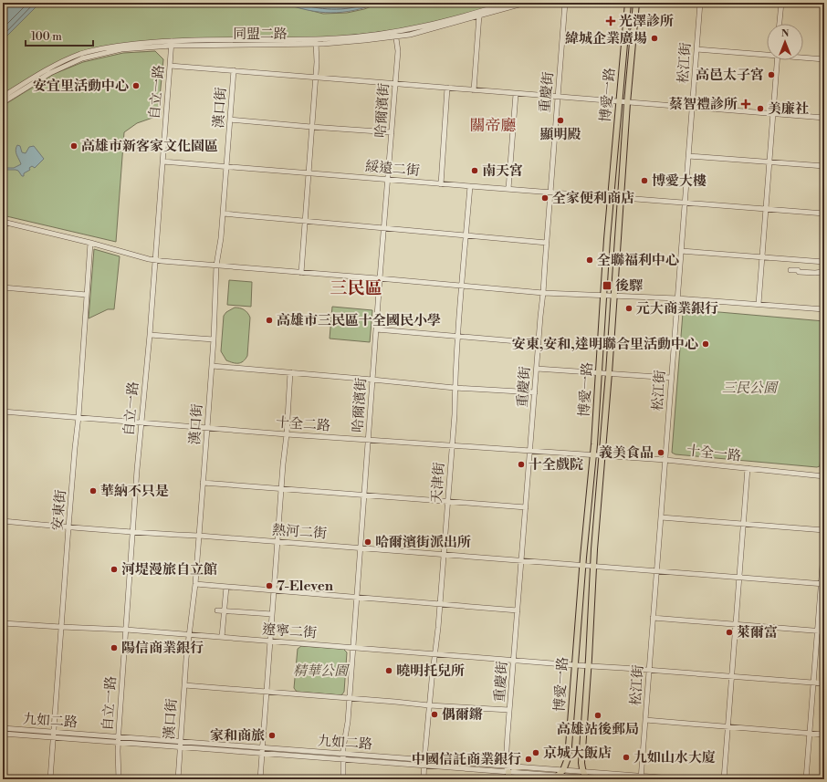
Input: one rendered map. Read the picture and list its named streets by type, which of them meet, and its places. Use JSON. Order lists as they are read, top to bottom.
{
  "streets": {
    "main road": ["博愛一路"],
    "street": [
      "同盟二路",
      "松江街",
      "自立一路",
      "重慶街",
      "漢口街",
      "哈爾濱街",
      "綏遠二街",
      "十全二路",
      "十全一路",
      "天津街",
      "安東街",
      "熱河二街",
      "遼寧二街",
      "九如二路"
    ]
  },
  "crossings": [
    ["同盟二路", "自立一路"],
    ["同盟二路", "哈爾濱街"],
    ["松江街", "綏遠二街"],
    ["松江街", "十全一路"],
    ["松江街", "熱河二街"],
    ["松江街", "遼寧二街"],
    ["松江街", "九如二路"],
    ["自立一路", "綏遠二街"],
    ["自立一路", "十全二路"],
    ["自立一路", "熱河二街"],
    ["自立一路", "遼寧二街"],
    ["自立一路", "九如二路"],
    ["重慶街", "綏遠二街"],
    ["重慶街", "十全二路"],
    ["重慶街", "熱河二街"],
    ["重慶街", "遼寧二街"],
    ["重慶街", "九如二路"],
    ["博愛一路", "綏遠二街"],
    ["博愛一路", "十全二路"],
    ["博愛一路", "十全一路"],
    ["博愛一路", "熱河二街"],
    ["博愛一路", "遼寧二街"],
    ["博愛一路", "九如二路"],
    ["漢口街", "綏遠二街"],
    ["漢口街", "十全二路"],
    ["漢口街", "熱河二街"],
    ["漢口街", "遼寧二街"],
    ["漢口街", "九如二路"],
    ["哈爾濱街", "綏遠二街"],
    ["哈爾濱街", "十全二路"],
    ["哈爾濱街", "熱河二街"],
    ["哈爾濱街", "遼寧二街"],
    ["哈爾濱街", "九如二路"],
    ["綏遠二街", "天津街"],
    ["十全二路", "十全一路"],
    ["十全二路", "天津街"],
    ["十全二路", "安東街"],
    ["天津街", "熱河二街"],
    ["天津街", "遼寧二街"],
    ["天津街", "九如二路"],
    ["安東街", "熱河二街"],
    ["安東街", "遼寧二街"],
    ["安東街", "九如二路"]
  ],
  "districts": ["關帝廳", "三民區"],
  "parks": ["三民公園", "精華公園"],
  "places": {
    "health": ["光澤診所", "蔡智禮診所"],
    "other": [
      "緯城企業廣場",
      "高邑太子宮",
      "安宜里活動中心",
      "美廉社",
      "顯明殿",
      "高雄市新客家文化園區",
      "南天宮",
      "博愛大樓",
      "全家便利商店",
      "全聯福利中心",
      "元大商業銀行",
      "高雄市三民區十全國民小學",
      "安東,安和,達明聯合里活動中心",
      "義美食品",
      "十全戲院",
      "華納不只是",
      "哈爾濱街派出所",
      "河堤漫旅自立館",
      "7-Eleven",
      "萊爾富",
      "陽信商業銀行",
      "曉明托兒所",
      "偶爾鏘",
      "高雄站後郵局",
      "家和商旅",
      "京城大飯店",
      "九如山水大廈",
      "中國信託商業銀行"
    ],
    "transit": ["後驛"]
  },
  "scale_bar": "100 m",
  "north": "top"
}
